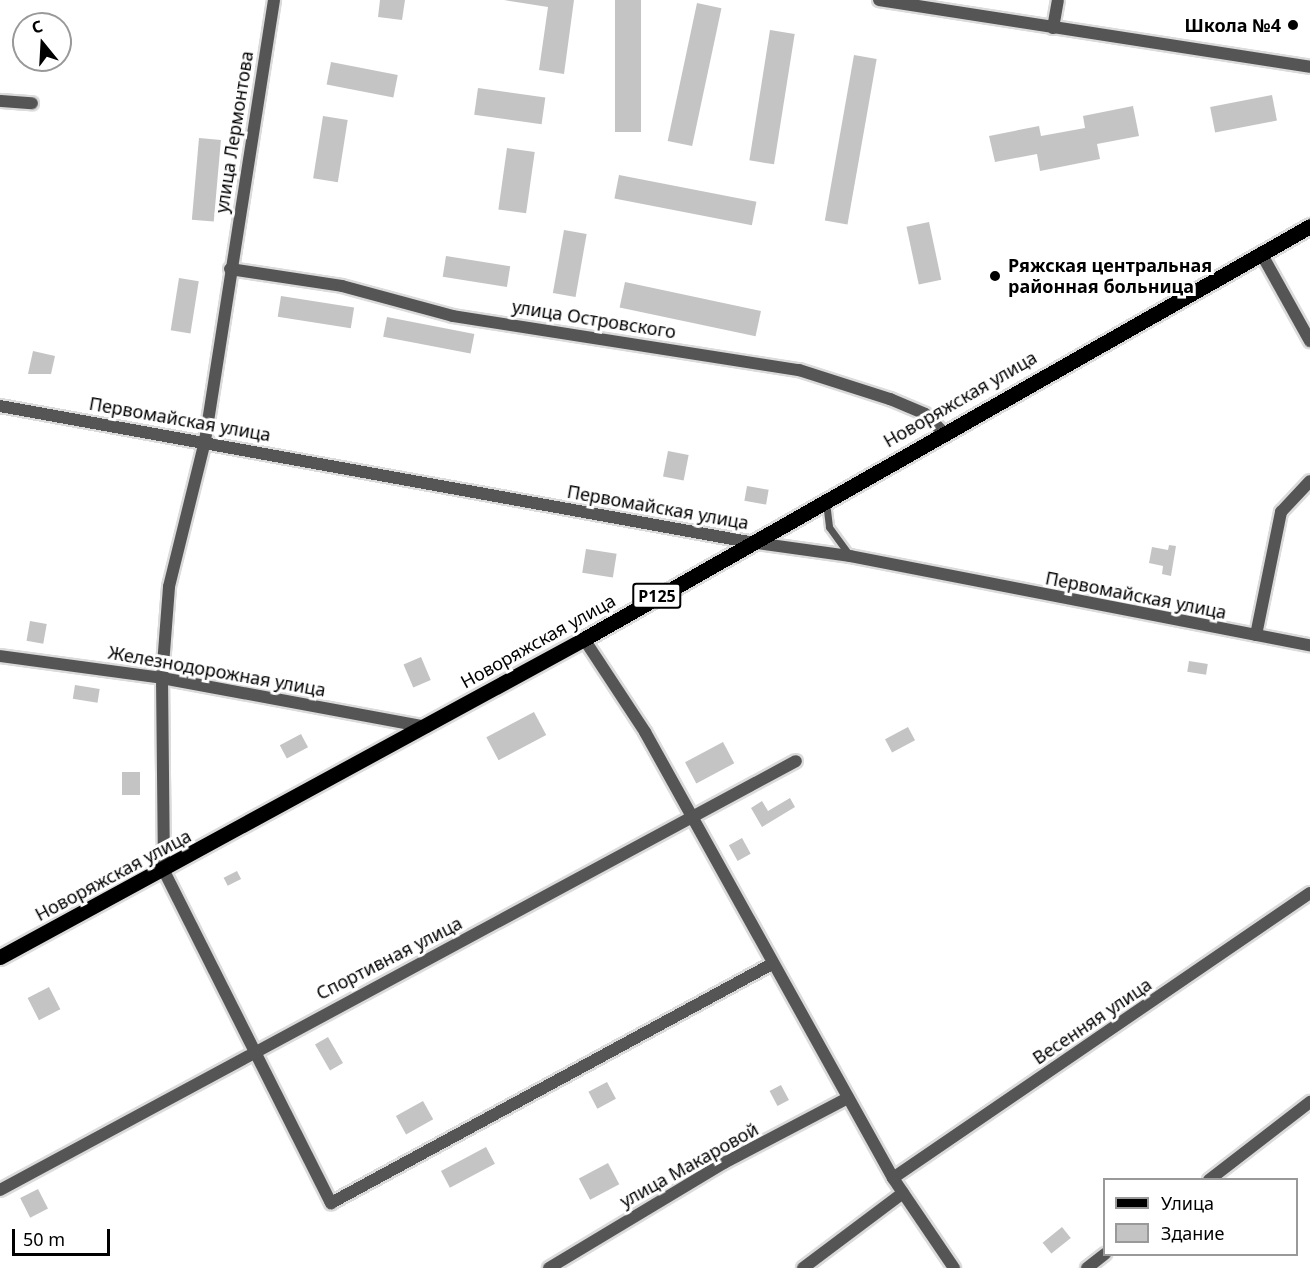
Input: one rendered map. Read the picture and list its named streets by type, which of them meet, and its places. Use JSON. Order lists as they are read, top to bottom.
{
  "streets": {
    "main road": ["Новоряжская улица", "Р125"],
    "street": [
      "улица Лермонтова",
      "улица Островского",
      "Первомайская улица",
      "Железнодорожная улица",
      "Спортивная улица",
      "Весенняя улица",
      "улица Макаровой"
    ]
  },
  "crossings": [
    ["улица Лермонтова", "улица Островского"],
    ["улица Лермонтова", "Новоряжская улица"],
    ["улица Лермонтова", "Первомайская улица"],
    ["улица Лермонтова", "Железнодорожная улица"],
    ["улица Островского", "Новоряжская улица"],
    ["Новоряжская улица", "Первомайская улица"],
    ["Новоряжская улица", "Железнодорожная улица"]
  ],
  "places": ["Школа №4", "Ряжская центральная районная больница"],
  "legend": ["Улица", "Здание"],
  "scale_bar": "50 m",
  "north": "top"
}
